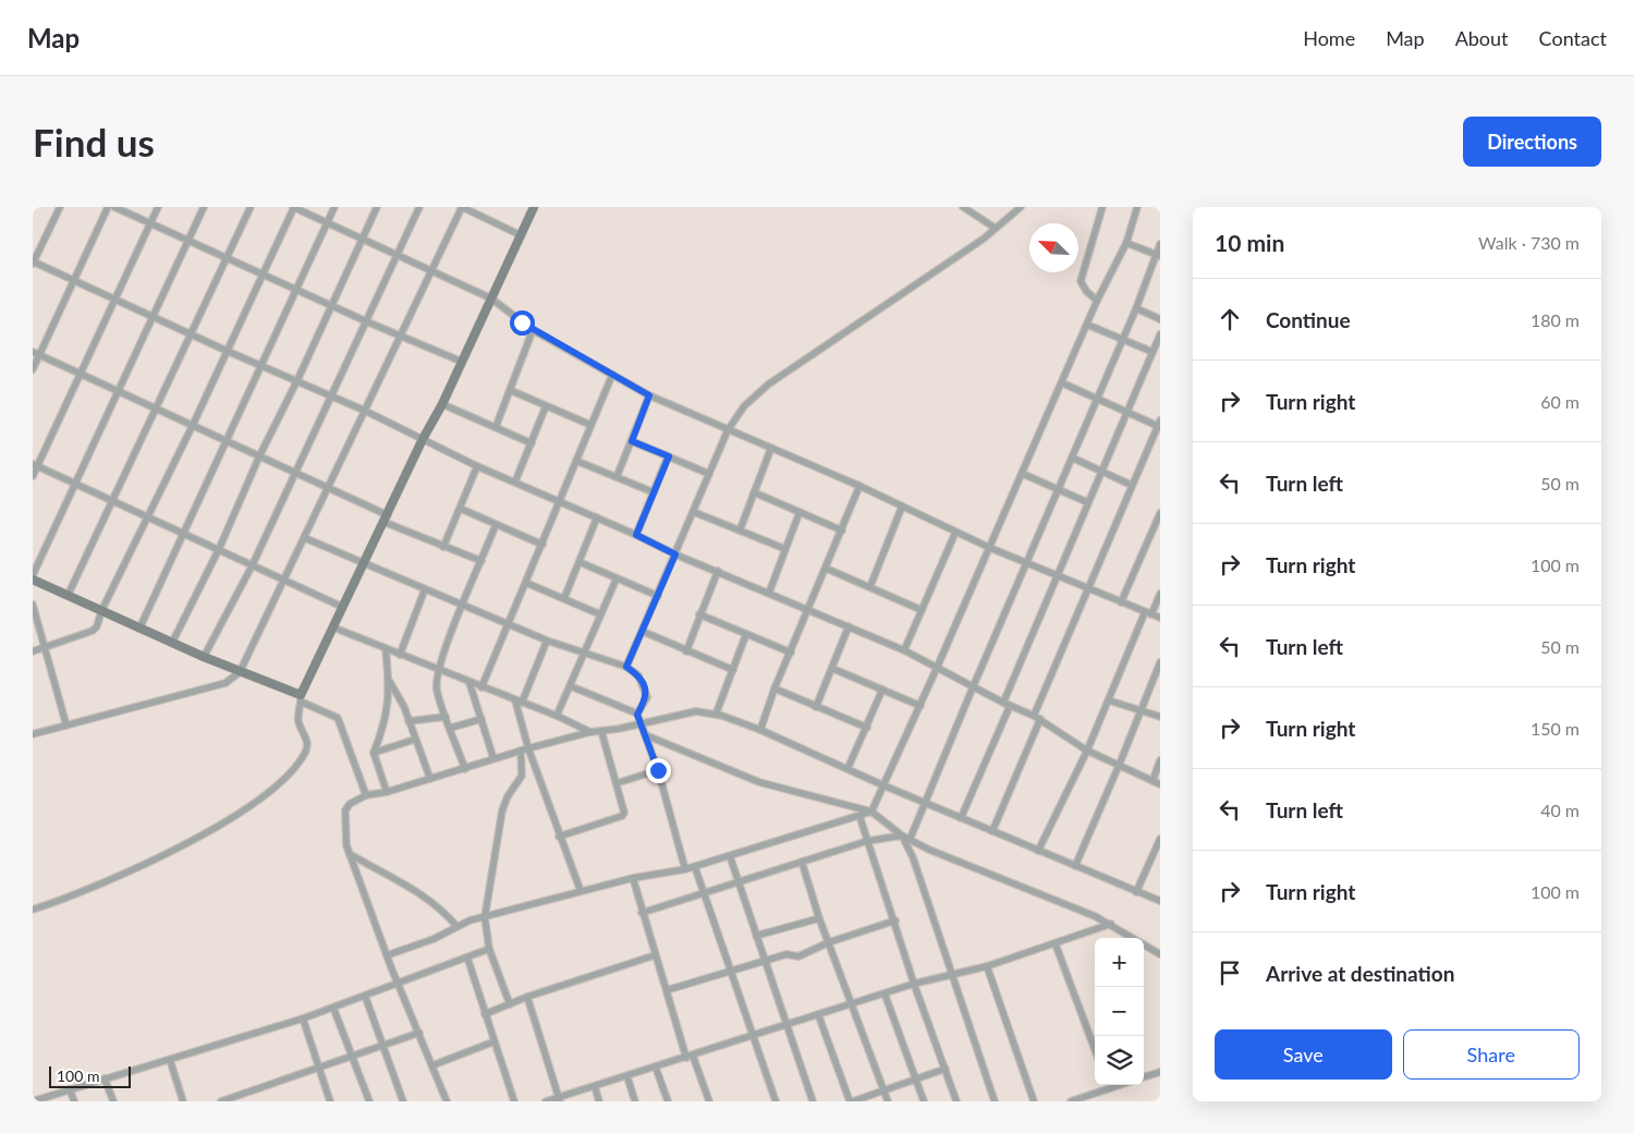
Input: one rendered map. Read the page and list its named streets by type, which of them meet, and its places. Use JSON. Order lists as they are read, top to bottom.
{
  "scale_bar": "100 m",
  "north": "top left",
  "page": {
    "header": "Map",
    "nav": [
      "Home",
      "Map",
      "About",
      "Contact"
    ],
    "buttons": [
      "Directions",
      ["Save", "Share"]
    ],
    "title": "Find us",
    "heading": ["10 min", "Walk · 730 m"],
    "list": [
      ["Continue", "180 m"],
      ["Turn right", "60 m"],
      ["Turn left", "50 m"],
      ["Turn right", "100 m"],
      ["Turn left", "50 m"],
      ["Turn right", "150 m"],
      ["Turn left", "40 m"],
      ["Turn right", "100 m"],
      "Arrive at destination"
    ],
    "map_buttons": ["+", "−"],
    "scale": "100 m"
  }
}
